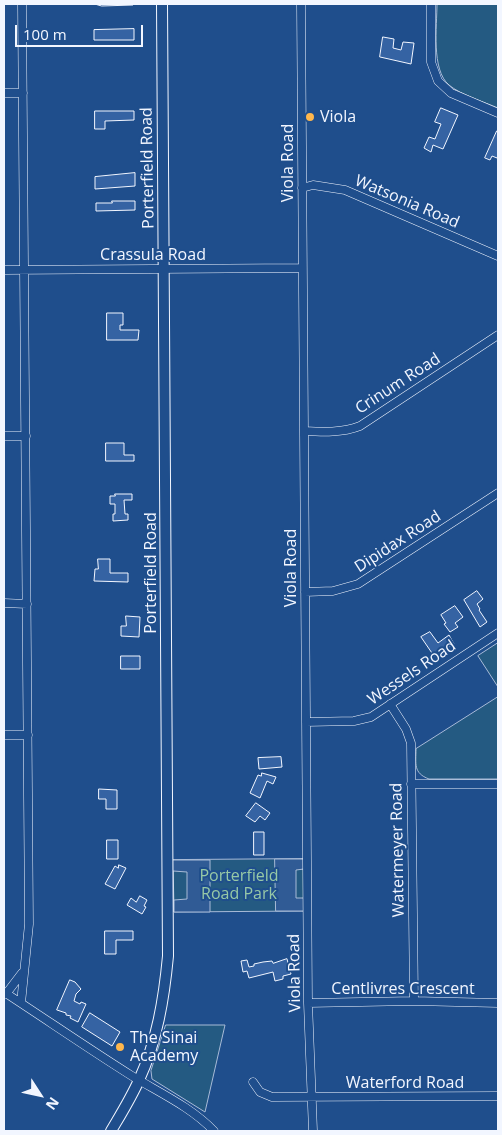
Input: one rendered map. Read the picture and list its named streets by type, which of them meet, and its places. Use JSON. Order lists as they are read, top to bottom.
{
  "streets": {
    "street": [
      "Viola Road",
      "Porterfield Road",
      "Watsonia Road",
      "Crassula Road",
      "Crinum Road",
      "Dipidax Road",
      "Wessels Road",
      "Watermeyer Road",
      "Centlivres Crescent",
      "Waterford Road"
    ]
  },
  "crossings": [
    ["Viola Road", "Watsonia Road"],
    ["Viola Road", "Crassula Road"],
    ["Viola Road", "Crinum Road"],
    ["Viola Road", "Dipidax Road"],
    ["Viola Road", "Wessels Road"],
    ["Viola Road", "Centlivres Crescent"],
    ["Viola Road", "Waterford Road"],
    ["Porterfield Road", "Crassula Road"],
    ["Wessels Road", "Watermeyer Road"],
    ["Watermeyer Road", "Centlivres Crescent"]
  ],
  "parks": ["Porterfield Road Park"],
  "places": ["Viola", "The Sinai Academy"],
  "scale_bar": "100 m",
  "north": "bottom right"
}
